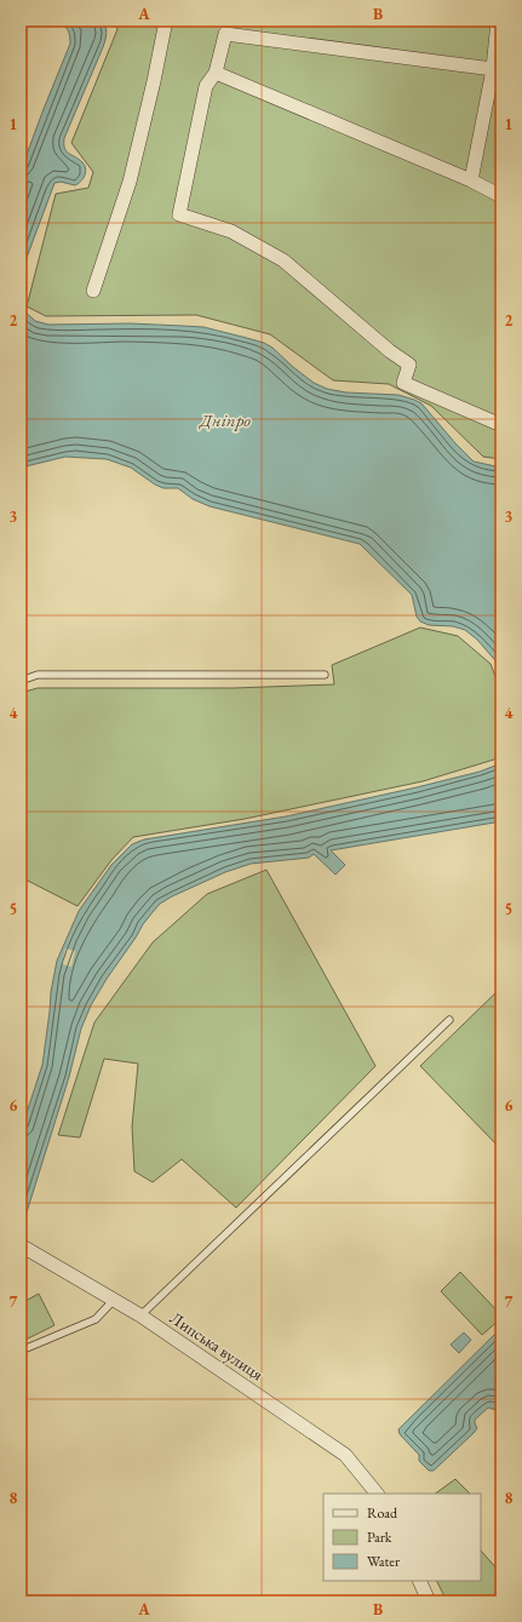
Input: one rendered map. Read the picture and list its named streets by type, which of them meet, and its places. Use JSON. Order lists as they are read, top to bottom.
{
  "streets": {
    "street": ["Липська вулиця"]
  },
  "water": ["Дніпро"],
  "legend": ["Road", "Park", "Water"],
  "grid": {
    "columns": ["A", "B"],
    "rows": [
      "1",
      "2",
      "3",
      "4",
      "5",
      "6",
      "7",
      "8"
    ]
  }
}
